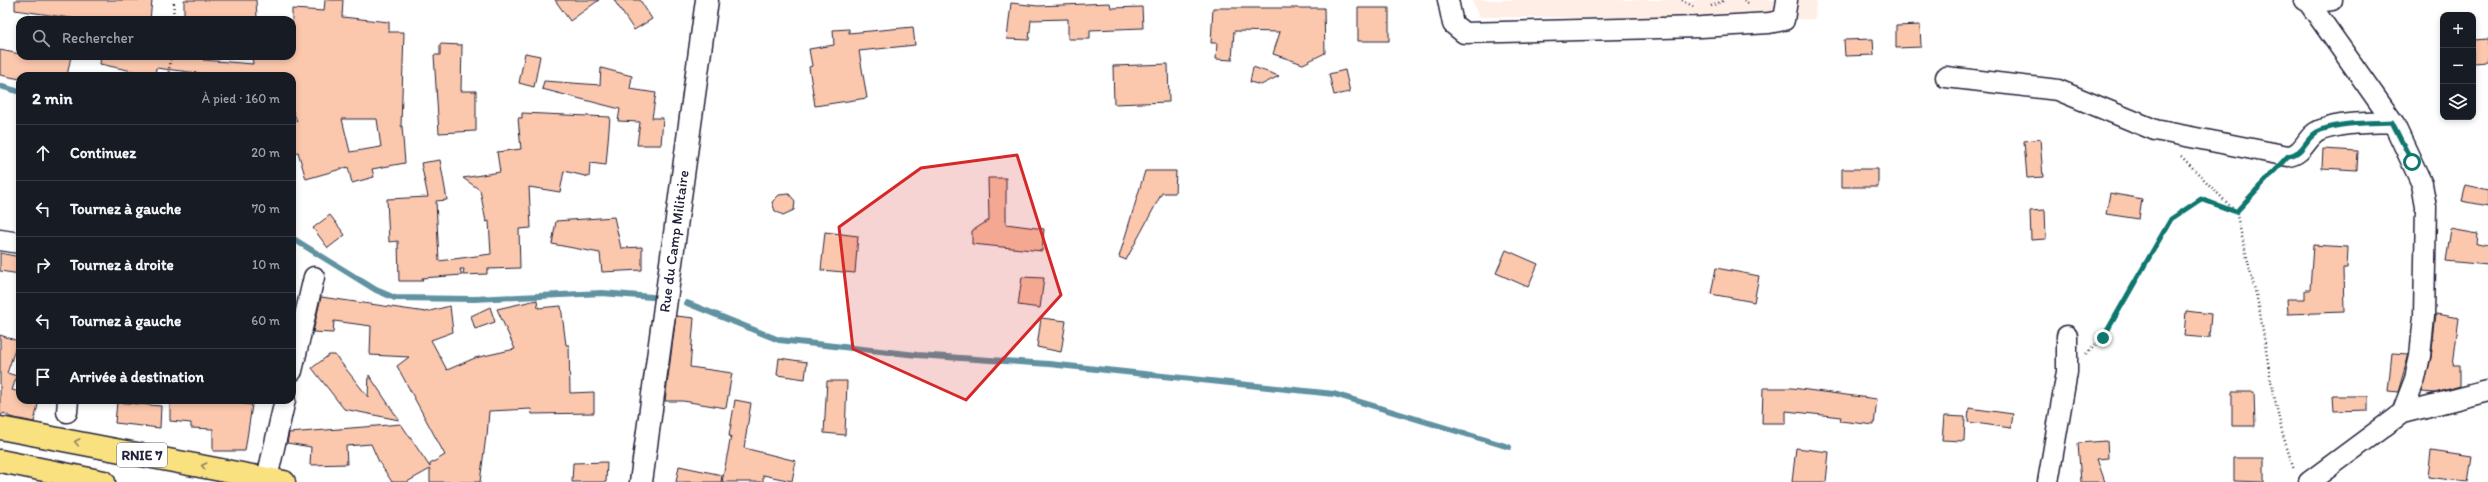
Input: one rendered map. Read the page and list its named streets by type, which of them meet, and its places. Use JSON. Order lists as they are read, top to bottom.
{
  "streets": {
    "main road": ["RNIE 7"],
    "street": ["Rue du Camp Militaire"]
  },
  "page": {
    "map_buttons": ["+", "−"],
    "search": "Rechercher",
    "heading": ["2 min", "À pied · 160 m"],
    "list": [
      ["Continuez", "20 m"],
      ["Tournez à gauche", "70 m"],
      ["Tournez à droite", "10 m"],
      ["Tournez à gauche", "60 m"],
      "Arrivée à destination"
    ]
  }
}
